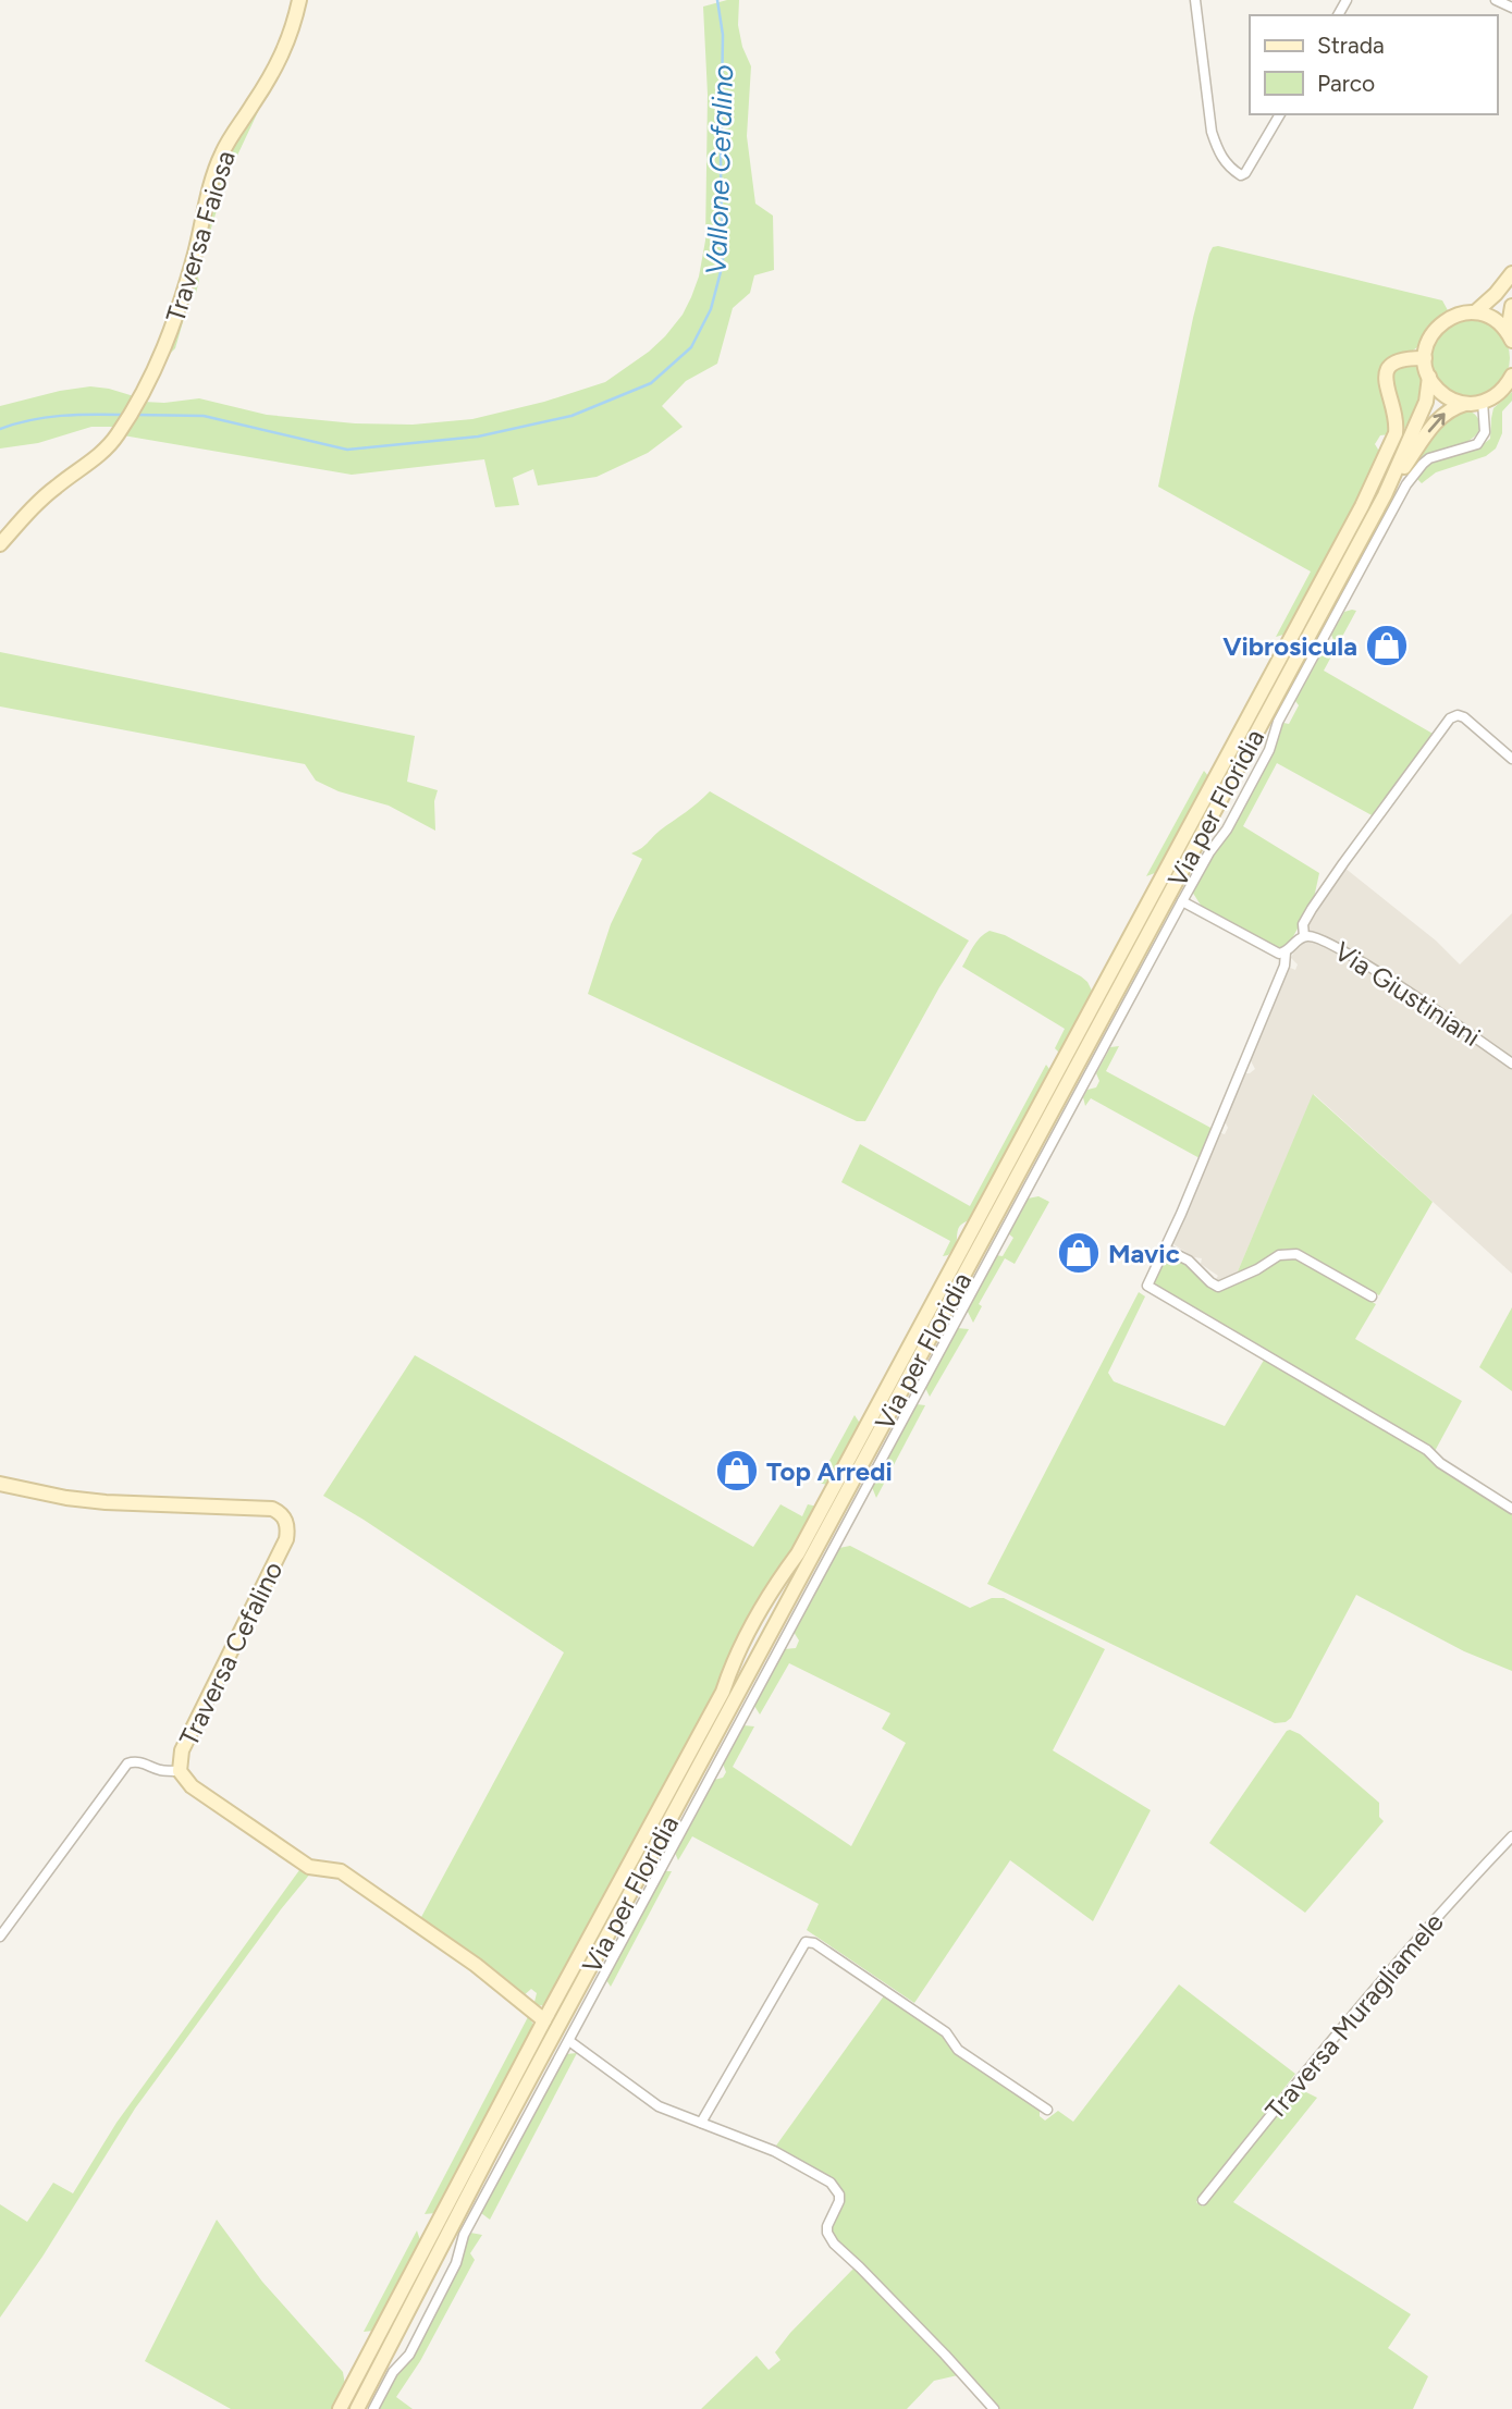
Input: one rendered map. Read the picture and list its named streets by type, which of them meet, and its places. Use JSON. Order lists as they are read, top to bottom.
{
  "streets": {
    "street": [
      "Traversa Faiosa",
      "Via per Floridia",
      "Via Giustiniani",
      "Traversa Cefalino",
      "Traversa Muragliamele"
    ]
  },
  "water": ["Vallone Cefalino"],
  "places": {
    "shop": ["Vibrosicula", "Mavic", "Top Arredi"]
  },
  "legend": ["Strada", "Parco"]
}
